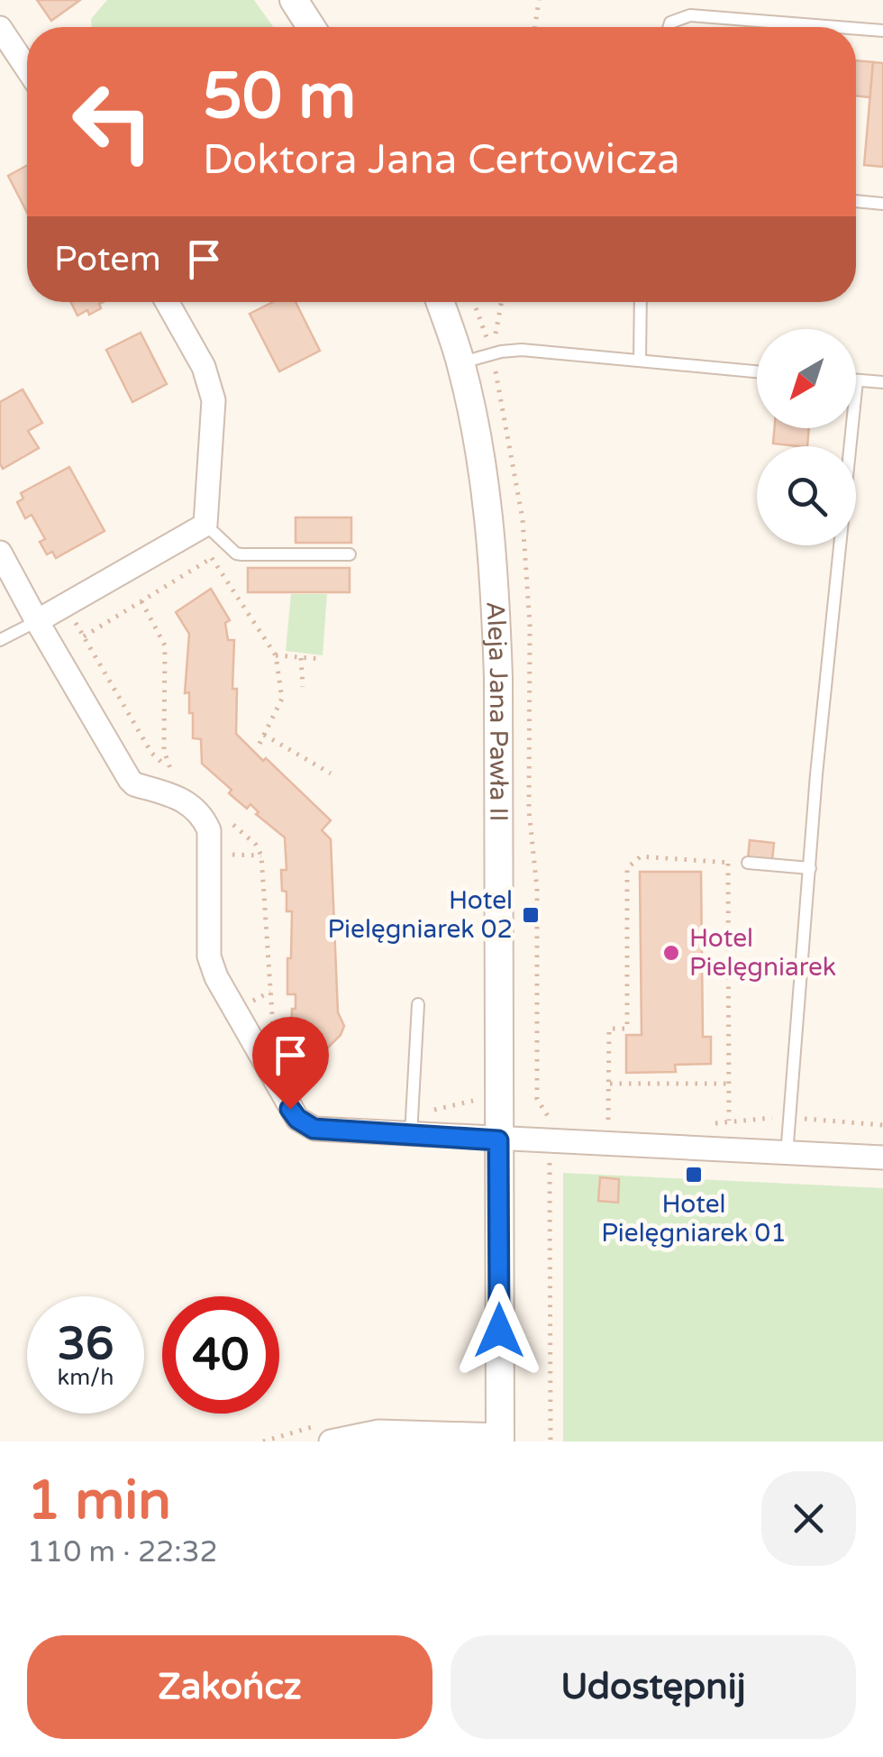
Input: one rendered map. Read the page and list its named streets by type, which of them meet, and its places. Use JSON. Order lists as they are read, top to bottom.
{
  "streets": {
    "street": ["Aleja Jana Pawła II"]
  },
  "places": {
    "transit": ["Hotel Pielęgniarek 02", "Hotel Pielęgniarek 01"],
    "other": ["Hotel Pielęgniarek"]
  },
  "north": "bottom left",
  "page": {
    "turn": ["50 m", "Doktora Jana Certowicza"],
    "then": "Potem",
    "speed": "36 km/h",
    "limit": "40",
    "heading": ["1 min", "110 m · 22:32"],
    "buttons": ["Zakończ", "Udostępnij"]
  }
}
